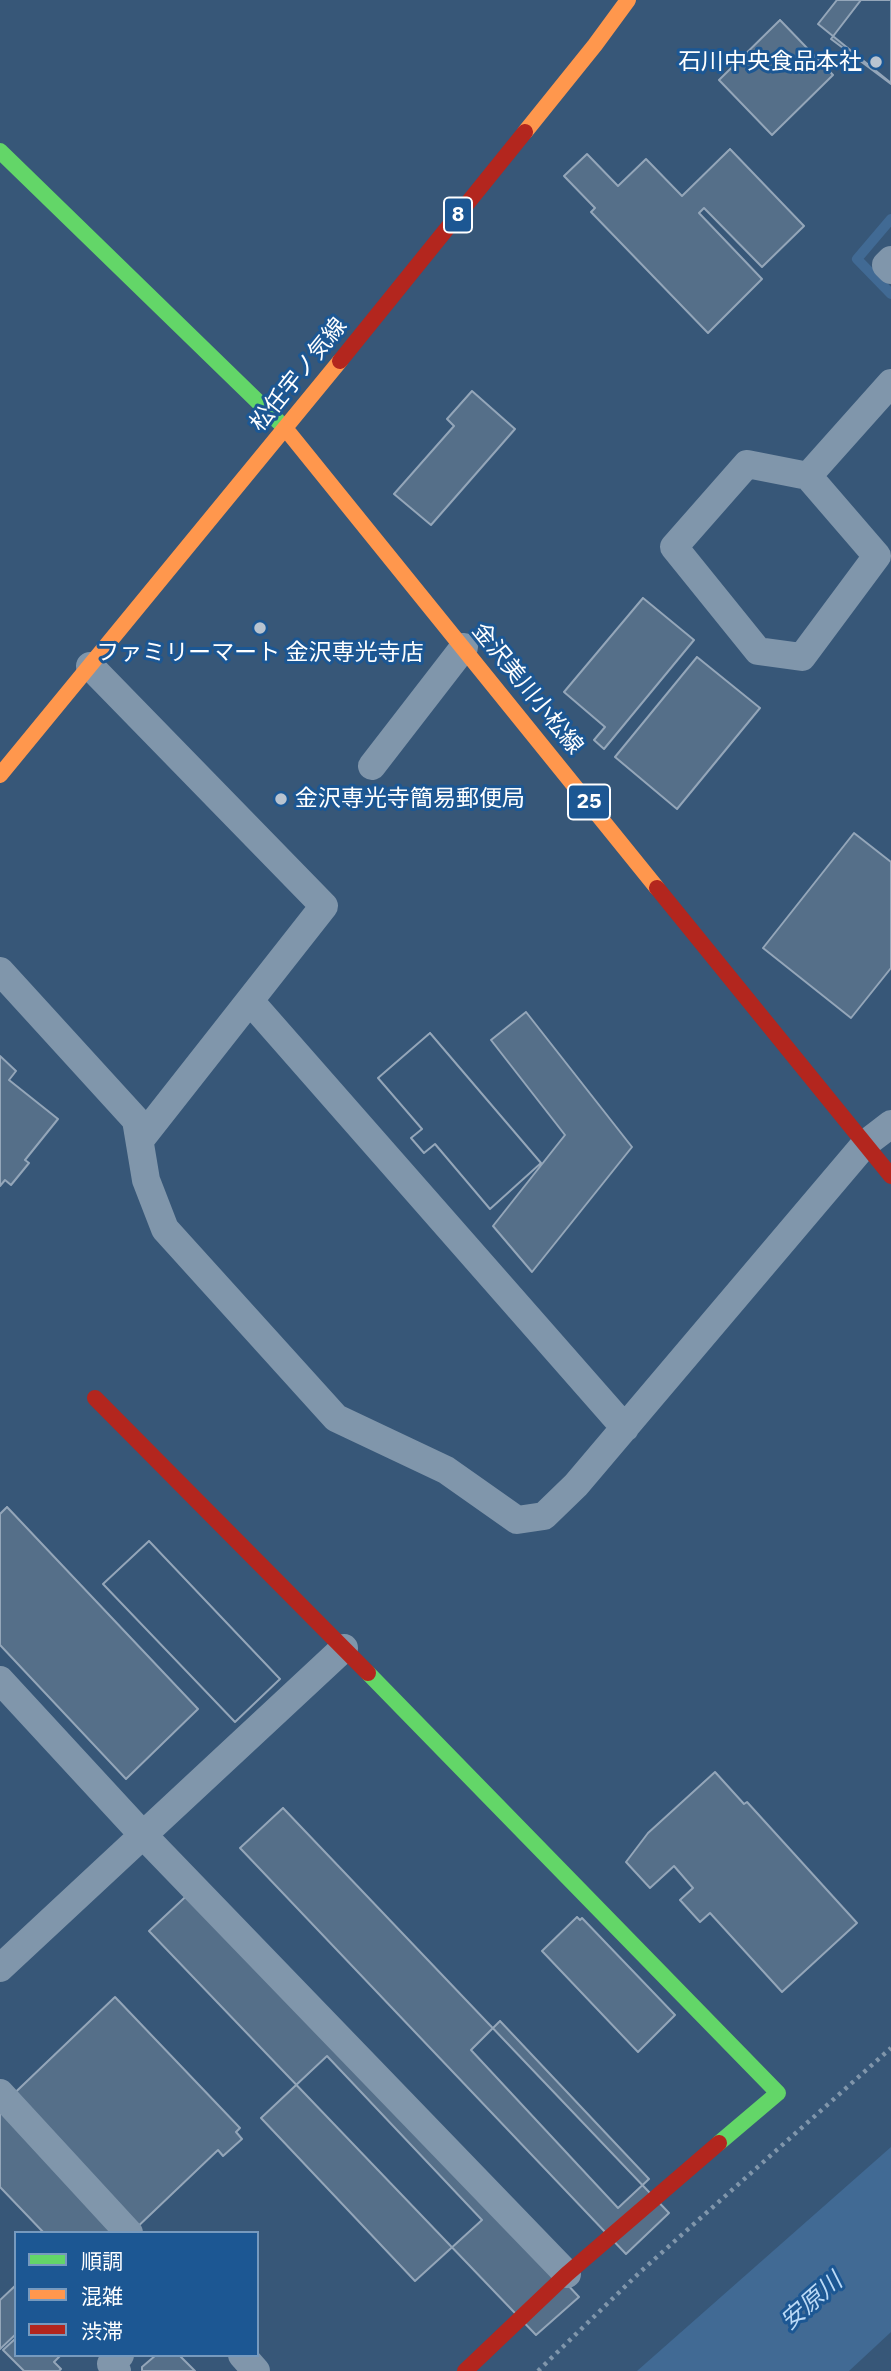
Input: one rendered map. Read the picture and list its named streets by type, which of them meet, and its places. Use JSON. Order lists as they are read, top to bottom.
{
  "streets": {
    "main road": [
      "8",
      "松任宇ノ気線",
      "金沢美川小松線",
      "25"
    ]
  },
  "crossings": [
    ["松任宇ノ気線", "金沢美川小松線"]
  ],
  "water": ["安原川"],
  "places": ["石川中央食品本社", "ファミリーマート 金沢専光寺店", "金沢専光寺簡易郵便局"],
  "legend": ["順調", "混雑", "渋滞"]
}
